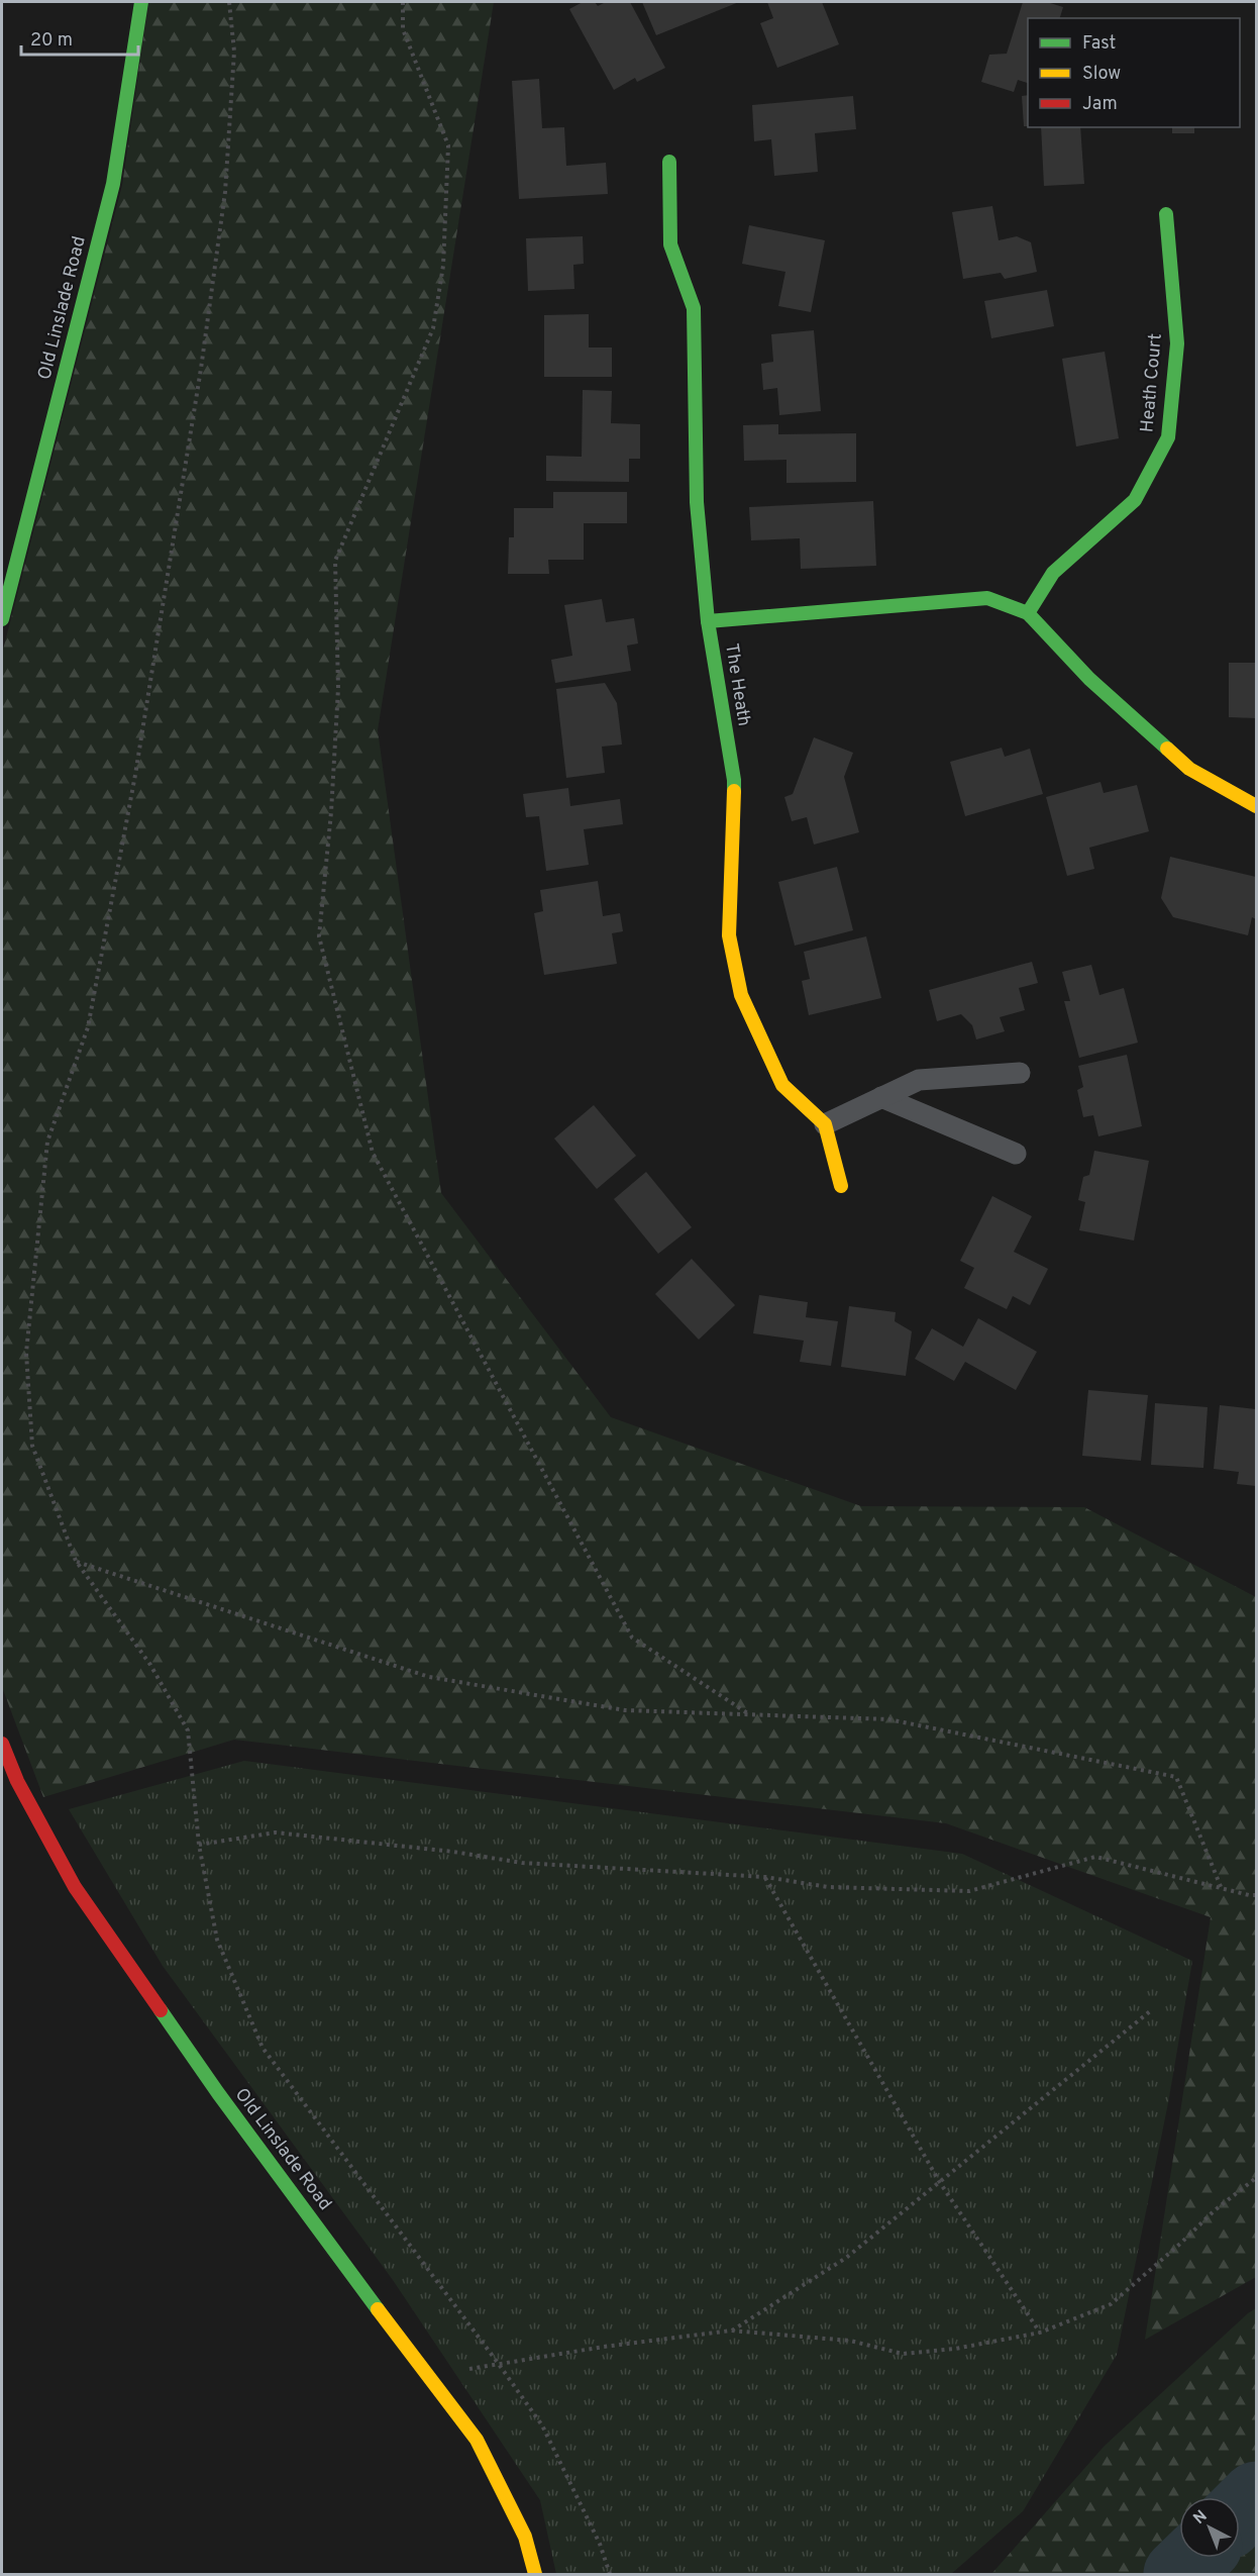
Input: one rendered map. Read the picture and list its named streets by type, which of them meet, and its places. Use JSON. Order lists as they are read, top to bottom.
{
  "streets": {
    "street": ["Old Linslade Road", "Heath Court", "The Heath"]
  },
  "legend": ["Fast", "Slow", "Jam"],
  "scale_bar": "20 m",
  "north": "top left"
}
